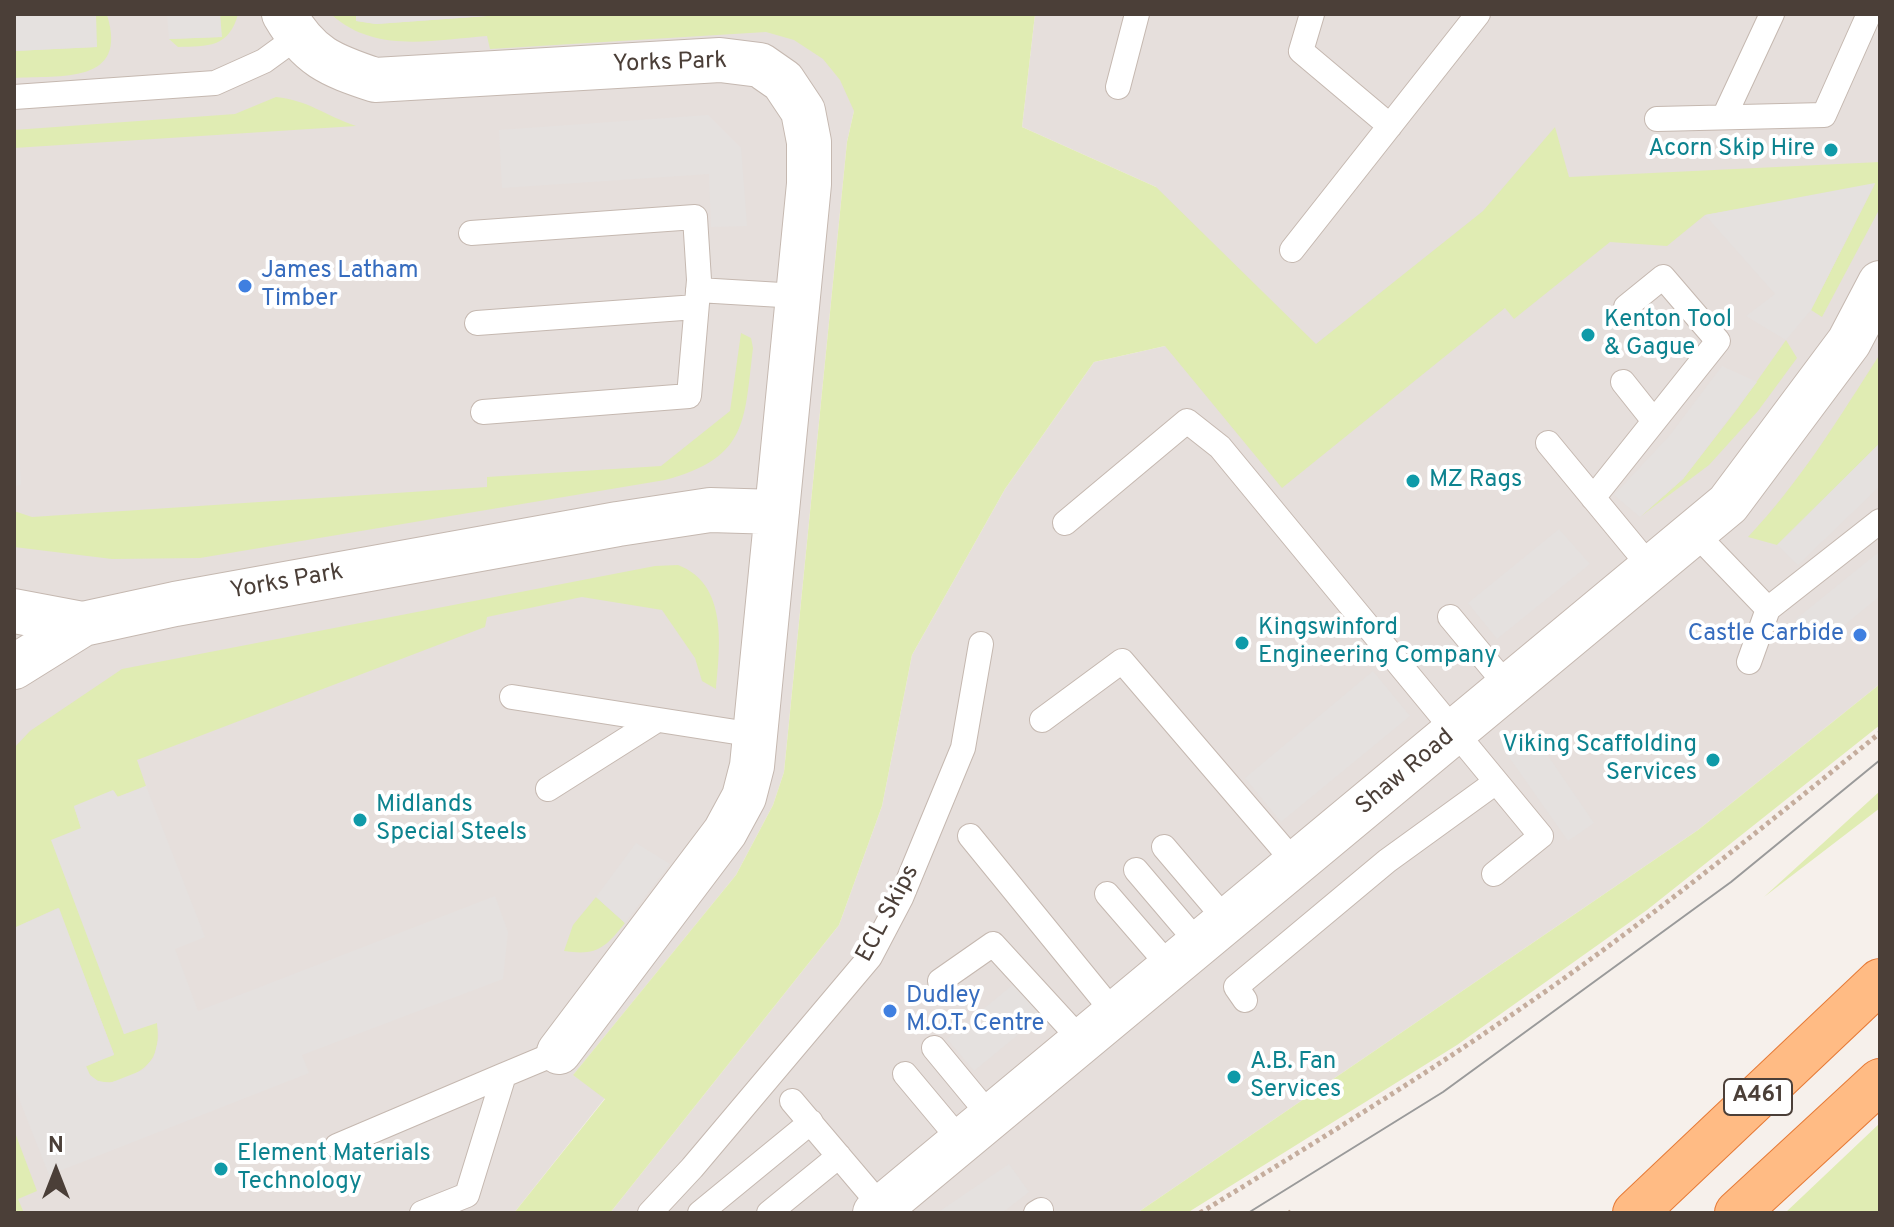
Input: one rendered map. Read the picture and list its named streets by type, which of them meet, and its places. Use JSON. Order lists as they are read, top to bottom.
{
  "streets": {
    "highway": ["A461"],
    "street": ["Yorks Park", "Shaw Road"],
    "lane": ["ECL Skips"]
  },
  "places": [
    "Acorn Skip Hire",
    "James Latham Timber",
    "Kenton Tool & Gague",
    "MZ Rags",
    "Castle Carbide",
    "Kingswinford Engineering Company",
    "Viking Scaffolding Services",
    "Midlands Special Steels",
    "Dudley M.O.T. Centre",
    "A.B. Fan Services",
    "Element Materials Technology"
  ],
  "north": "top"
}
